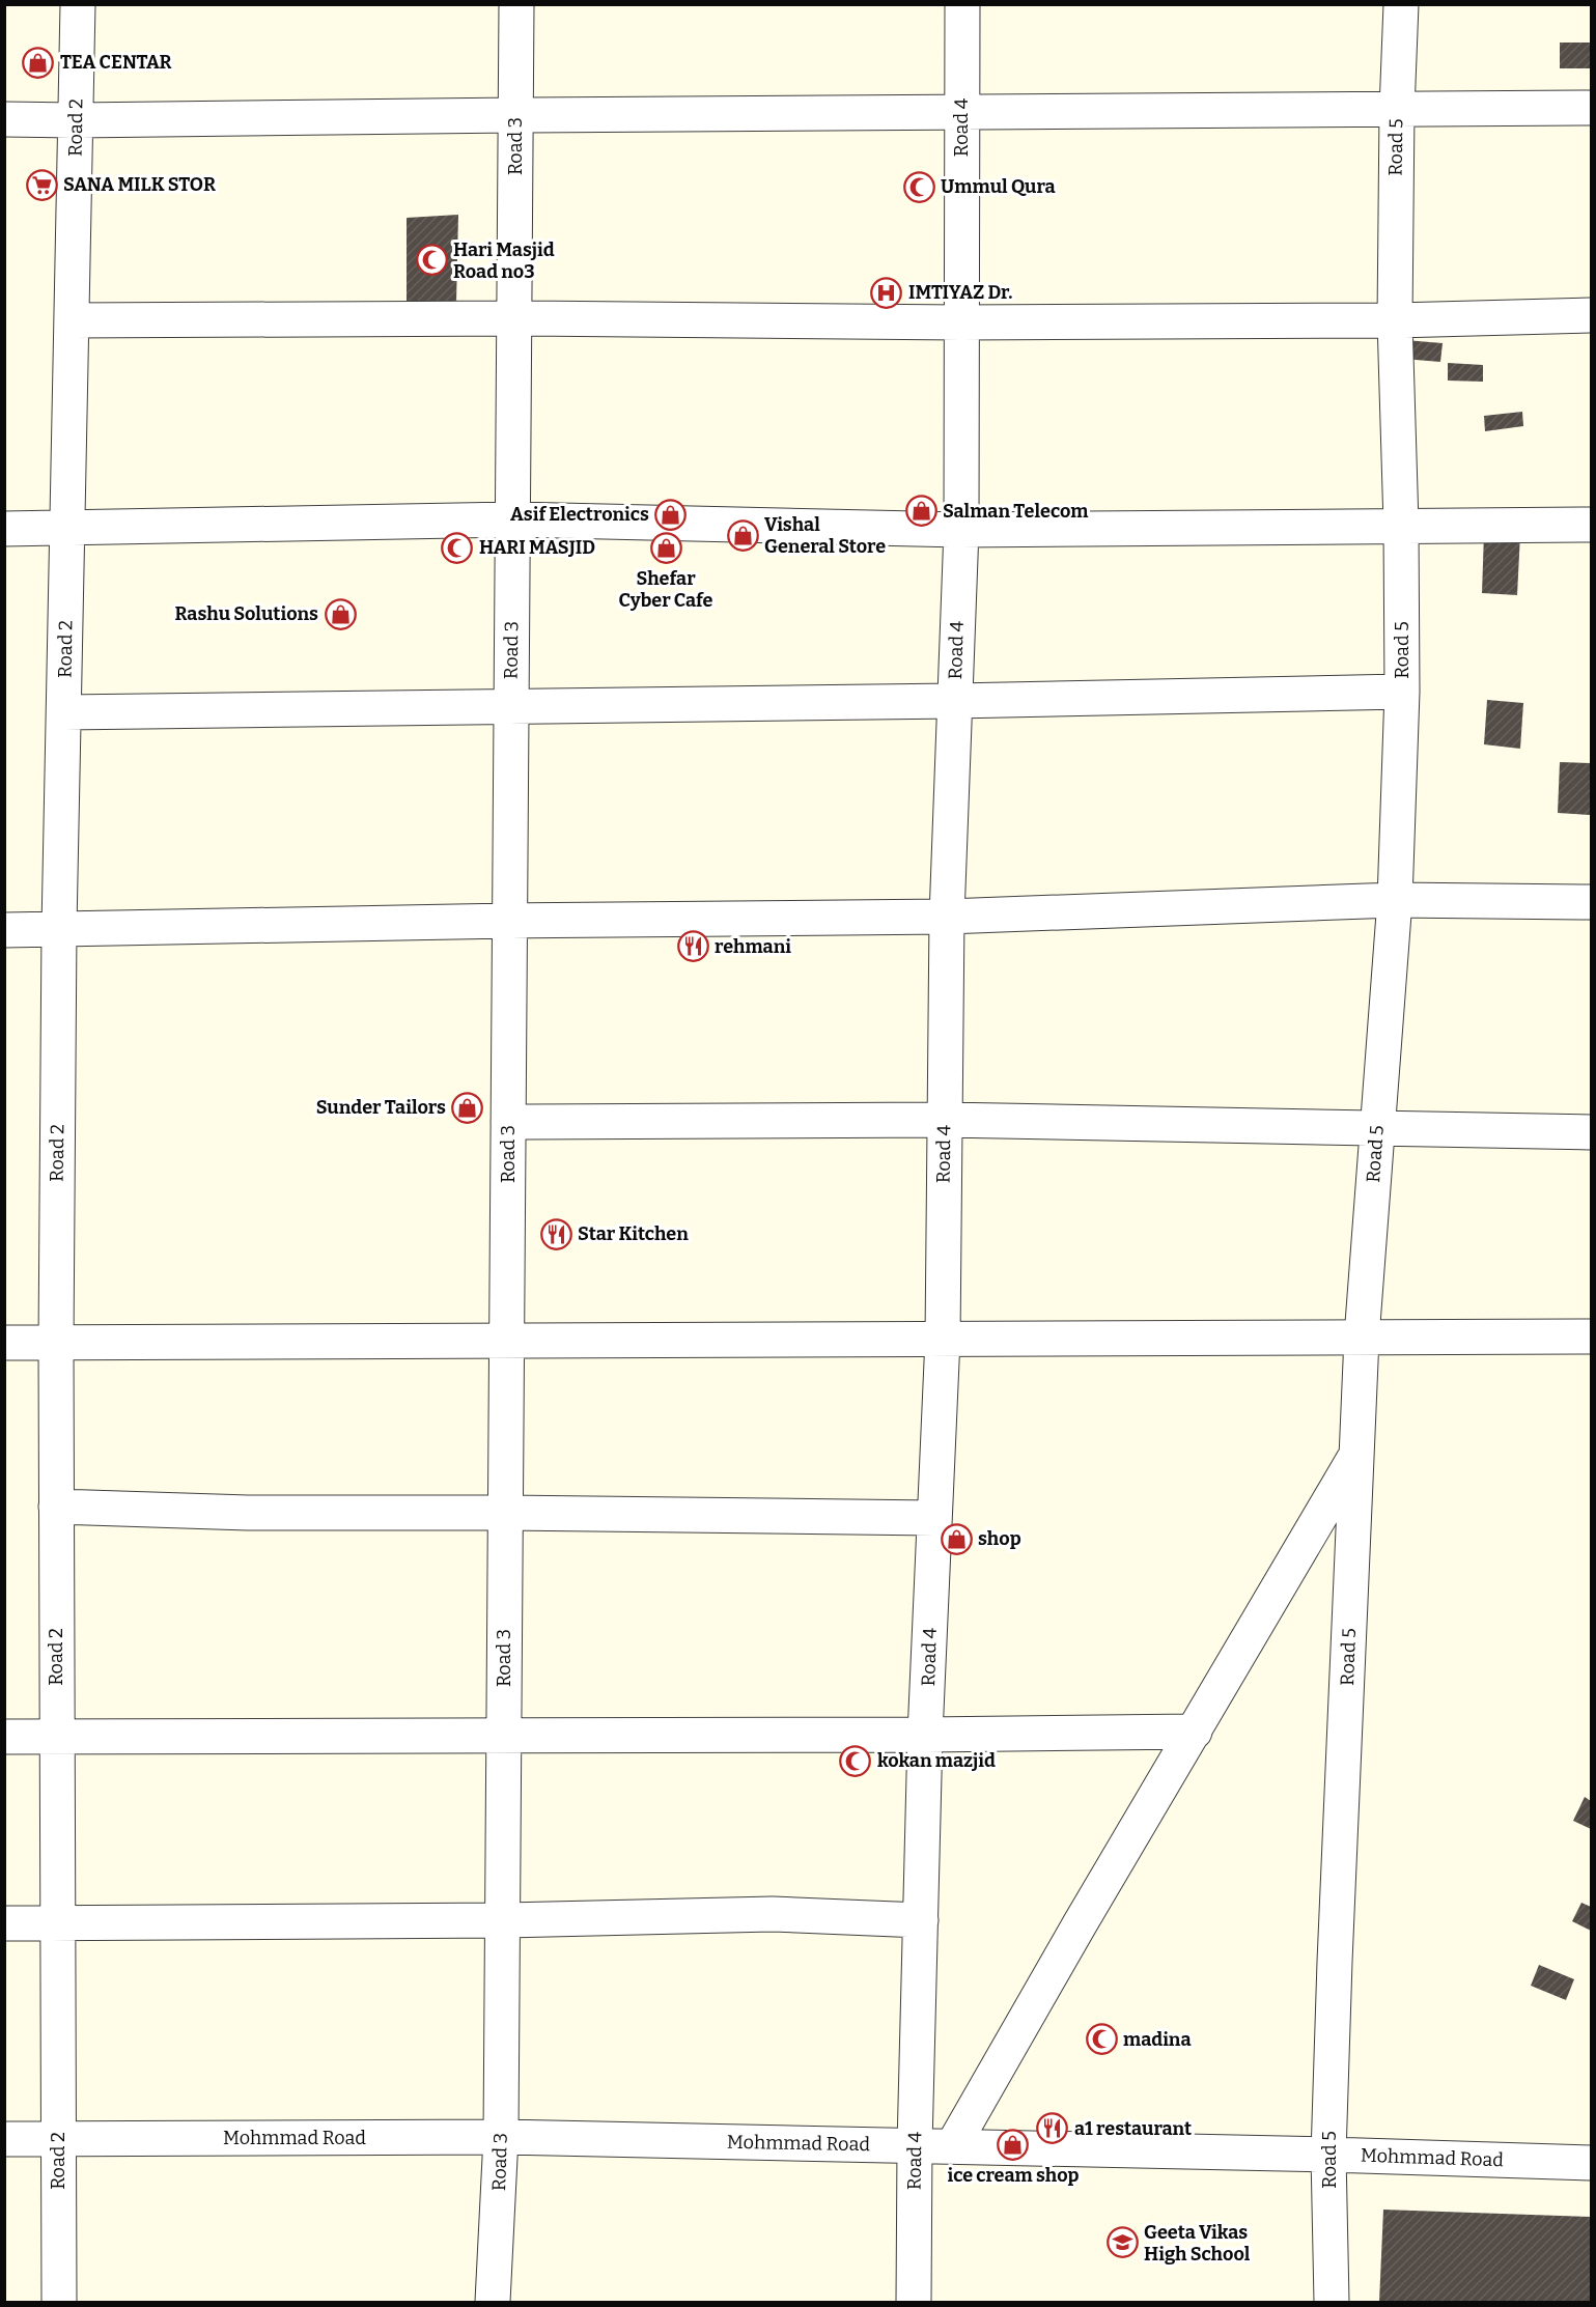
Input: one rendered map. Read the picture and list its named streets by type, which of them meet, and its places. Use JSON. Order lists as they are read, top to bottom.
{
  "streets": {
    "street": [
      "Road 2",
      "Road 4",
      "Road 3",
      "Road 5",
      "Mohmmad Road"
    ]
  },
  "crossings": [
    ["Road 2", "Mohmmad Road"],
    ["Road 4", "Mohmmad Road"],
    ["Road 3", "Mohmmad Road"],
    ["Road 5", "Mohmmad Road"]
  ],
  "places": {
    "shop": [
      "TEA CENTAR",
      "Salman Telecom",
      "Asif Electronics",
      "Vishal General Store",
      "Shefar Cyber Cafe",
      "Rashu Solutions",
      "Sunder Tailors",
      "shop",
      "ice cream shop"
    ],
    "supermarket": ["SANA MILK STOR"],
    "mosque": [
      "Ummul Qura",
      "Hari Masjid Road no3",
      "HARI MASJID",
      "kokan mazjid",
      "madina"
    ],
    "hospital": ["IMTIYAZ Dr."],
    "restaurant": ["rehmani", "Star Kitchen", "a1 restaurant"],
    "school or university": ["Geeta Vikas High School"]
  }
}
